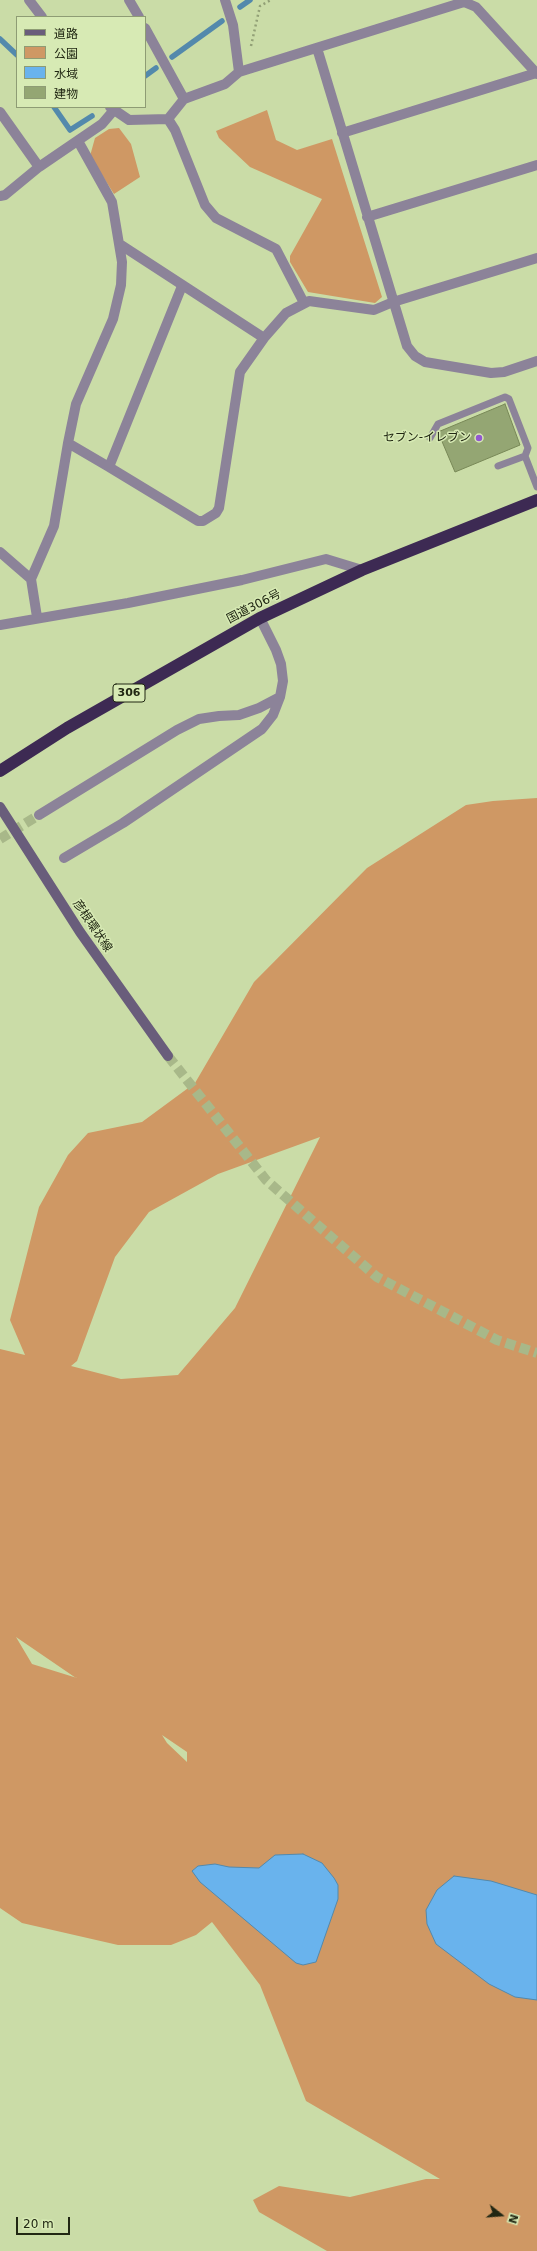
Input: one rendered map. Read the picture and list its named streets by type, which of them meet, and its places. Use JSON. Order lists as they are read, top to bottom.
{
  "streets": {
    "highway": ["国道306号", "306"],
    "main road": ["彦根環状線"]
  },
  "places": ["セブン-イレブン"],
  "legend": [
    "道路",
    "公園",
    "水域",
    "建物"
  ],
  "scale_bar": "20 m",
  "north": "right"
}
